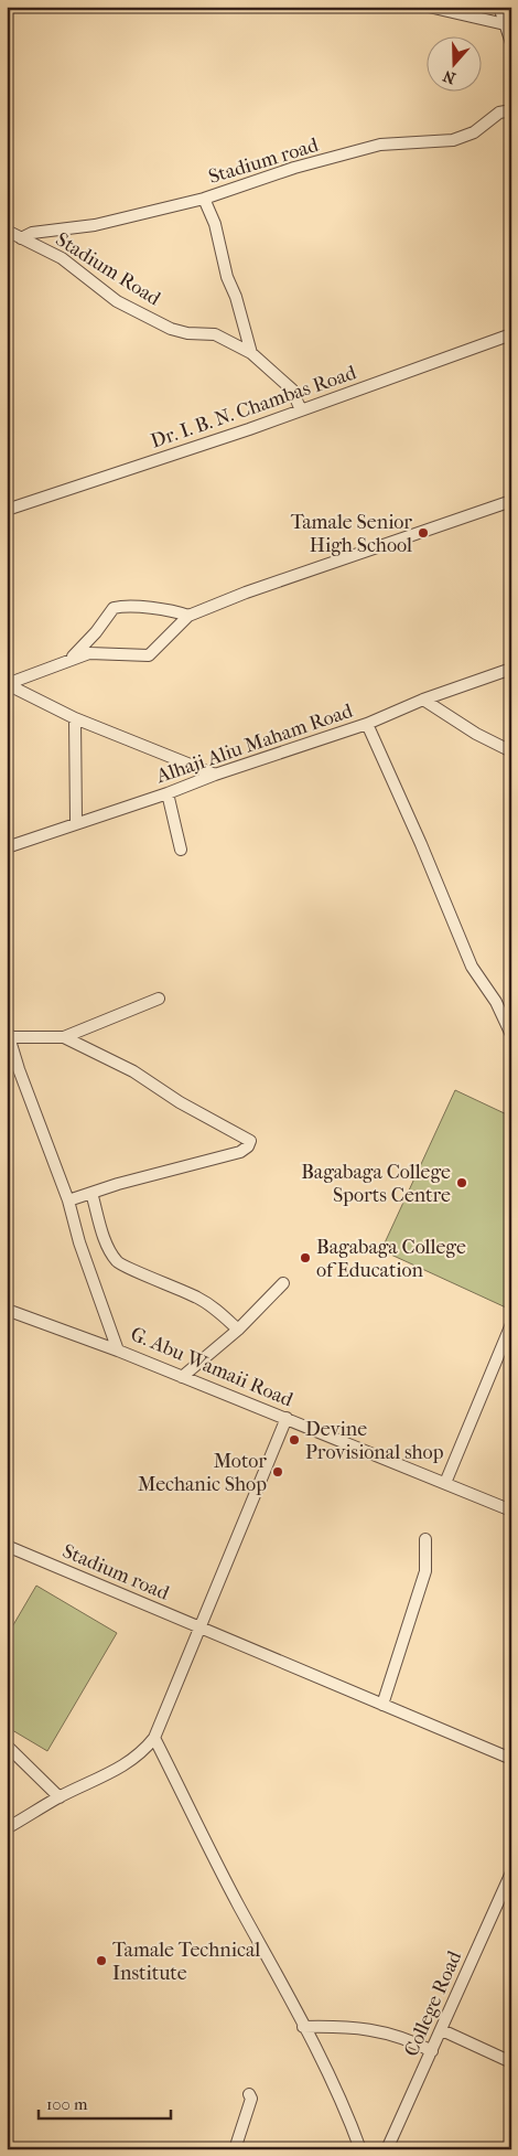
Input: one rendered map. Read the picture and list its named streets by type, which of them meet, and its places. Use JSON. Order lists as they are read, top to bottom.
{
  "streets": {
    "street": [
      "Stadium road",
      "Stadium Road",
      "Dr. I. B. N. Chambas Road",
      "Alhaji Aliu Maham Road",
      "G. Abu Wamaii Road",
      "College Road"
    ]
  },
  "crossings": [
    ["Stadium road", "Stadium Road"],
    ["Stadium Road", "Dr. I. B. N. Chambas Road"]
  ],
  "places": [
    "Tamale Senior High School",
    "Bagabaga College Sports Centre",
    "Bagabaga College of Education",
    "Devine Provisional shop",
    "Motor Mechanic Shop",
    "Tamale Technical Institute"
  ],
  "scale_bar": "100 m",
  "north": "bottom"
}
